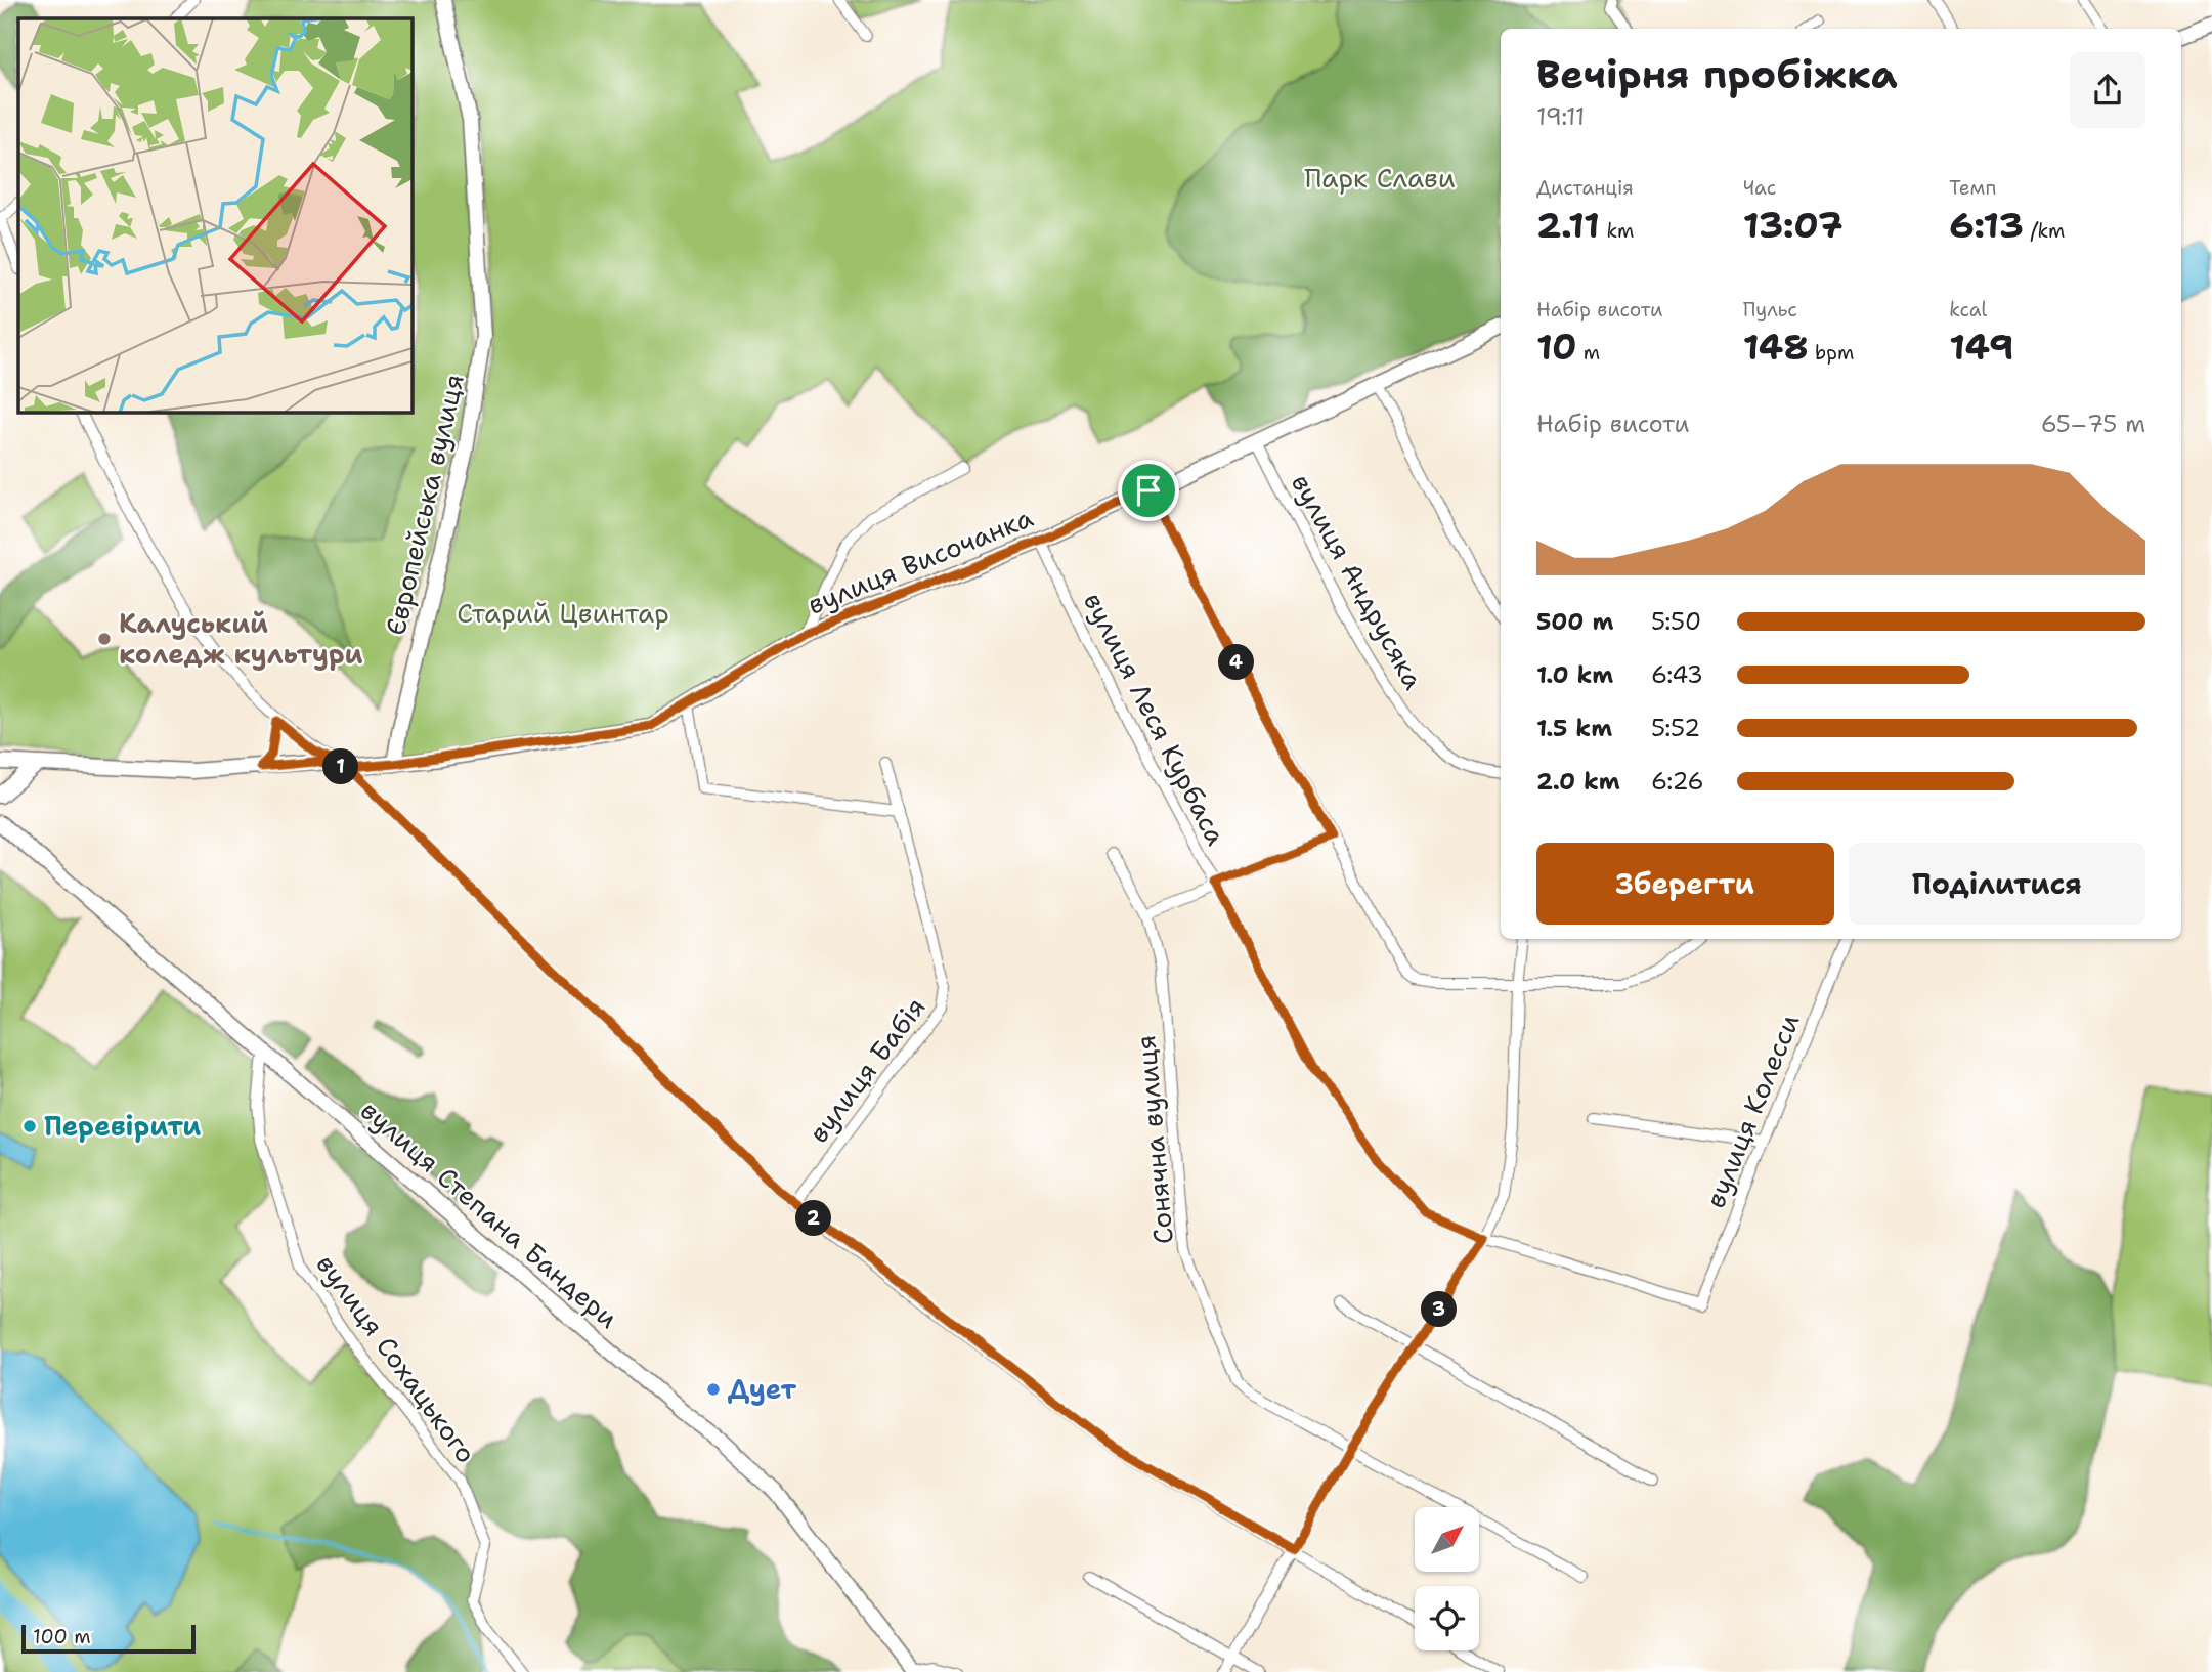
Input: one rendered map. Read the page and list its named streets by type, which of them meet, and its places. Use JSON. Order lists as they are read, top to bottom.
{
  "streets": {
    "street": [
      "Європейська вулиця",
      "вулиця Височанка",
      "вулиця Андрусяка",
      "вулиця Леся Курбаса",
      "вулиця Бабія",
      "вулиця Колесси",
      "Сонячна вулиця",
      "вулиця Степана Бандери",
      "вулиця Сохацького"
    ]
  },
  "crossings": [
    ["Європейська вулиця", "вулиця Височанка"],
    ["вулиця Височанка", "вулиця Андрусяка"],
    ["вулиця Височанка", "вулиця Леся Курбаса"],
    ["вулиця Леся Курбаса", "вулиця Колесси"],
    ["вулиця Степана Бандери", "вулиця Сохацького"]
  ],
  "parks": ["Парк Слави", "Старий Цвинтар"],
  "places": ["Калуський коледж культури", "Перевірити", "Дует"],
  "scale_bar": "100 m",
  "north": "top right",
  "page": {
    "heading": ["Вечірня пробіжка", "19:11"],
    "stats": [
      ["Дистанція", "2.11 km"],
      ["Час", "13:07"],
      ["Темп", "6:13 /km"],
      ["Набір висоти", "10 m"],
      ["Пульс", "148 bpm"],
      ["kcal", "149"]
    ],
    "chart": ["Набір висоти", "65–75 m"],
    "list": [
      {
        "name": "500 m",
        "note": "5:50"
      },
      {
        "name": "1.0 km",
        "note": "6:43"
      },
      {
        "name": "1.5 km",
        "note": "5:52"
      },
      {
        "name": "2.0 km",
        "note": "6:26"
      }
    ],
    "pins": [
      "4",
      "1",
      "2",
      "3"
    ],
    "buttons": ["Зберегти", "Поділитися"],
    "scale": "100 m"
  }
}
